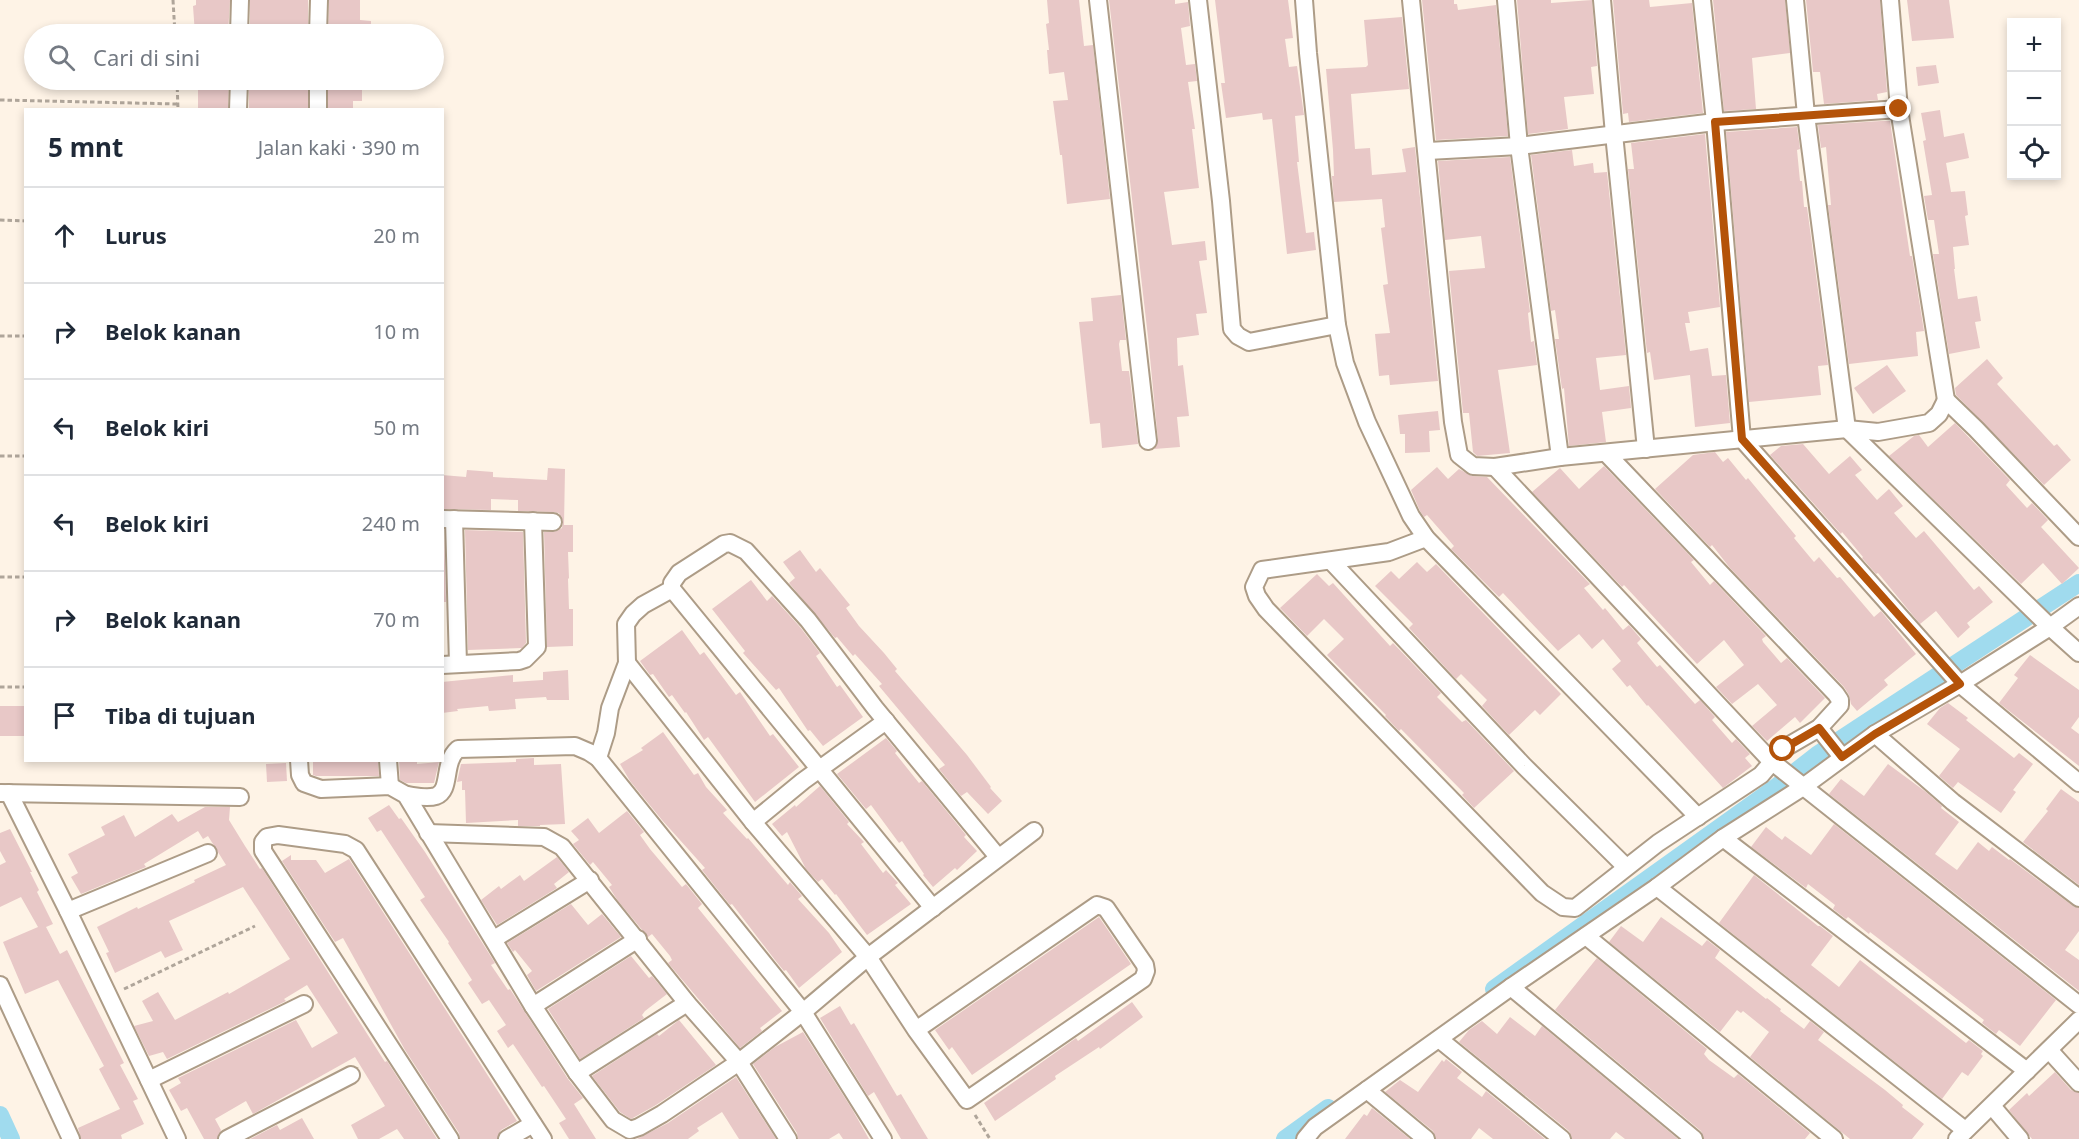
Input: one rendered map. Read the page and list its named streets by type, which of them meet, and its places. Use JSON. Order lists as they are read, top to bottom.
{
  "page": {
    "map_buttons": ["+", "−"],
    "search": "Cari di sini",
    "heading": ["5 mnt", "Jalan kaki · 390 m"],
    "list": [
      ["Lurus", "20 m"],
      ["Belok kanan", "10 m"],
      ["Belok kiri", "50 m"],
      ["Belok kiri", "240 m"],
      ["Belok kanan", "70 m"],
      "Tiba di tujuan"
    ]
  }
}
